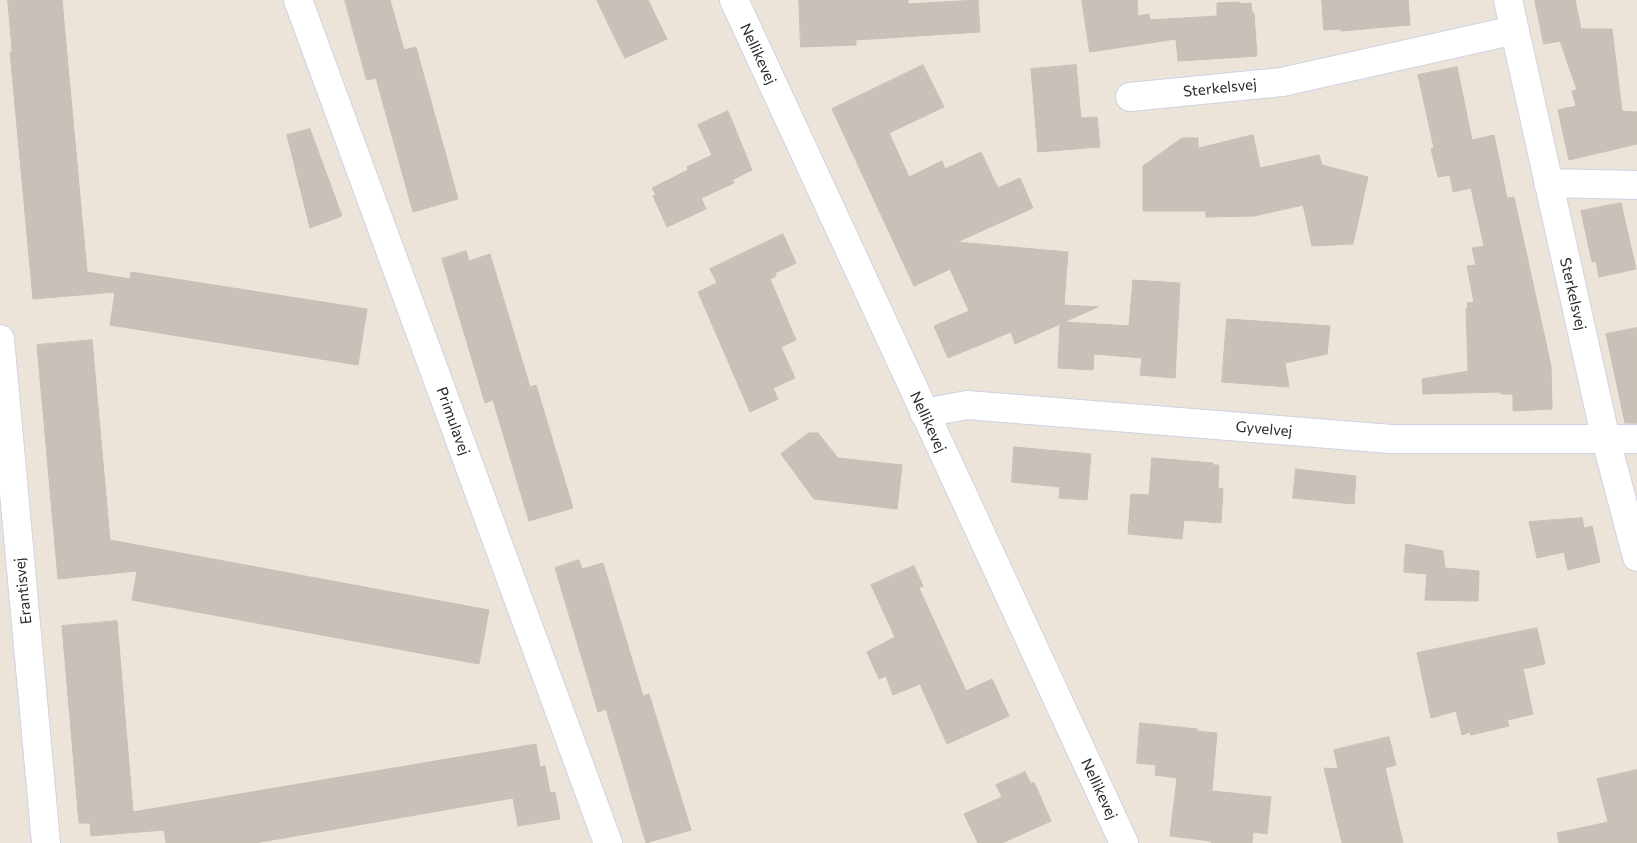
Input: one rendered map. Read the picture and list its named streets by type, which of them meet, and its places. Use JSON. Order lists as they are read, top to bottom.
{
  "streets": {
    "street": [
      "Nellikevej",
      "Sterkelsvej",
      "Primulavej",
      "Gyvelvej",
      "Erantisvej"
    ]
  },
  "crossings": [
    ["Nellikevej", "Gyvelvej"],
    ["Sterkelsvej", "Gyvelvej"]
  ]
}
